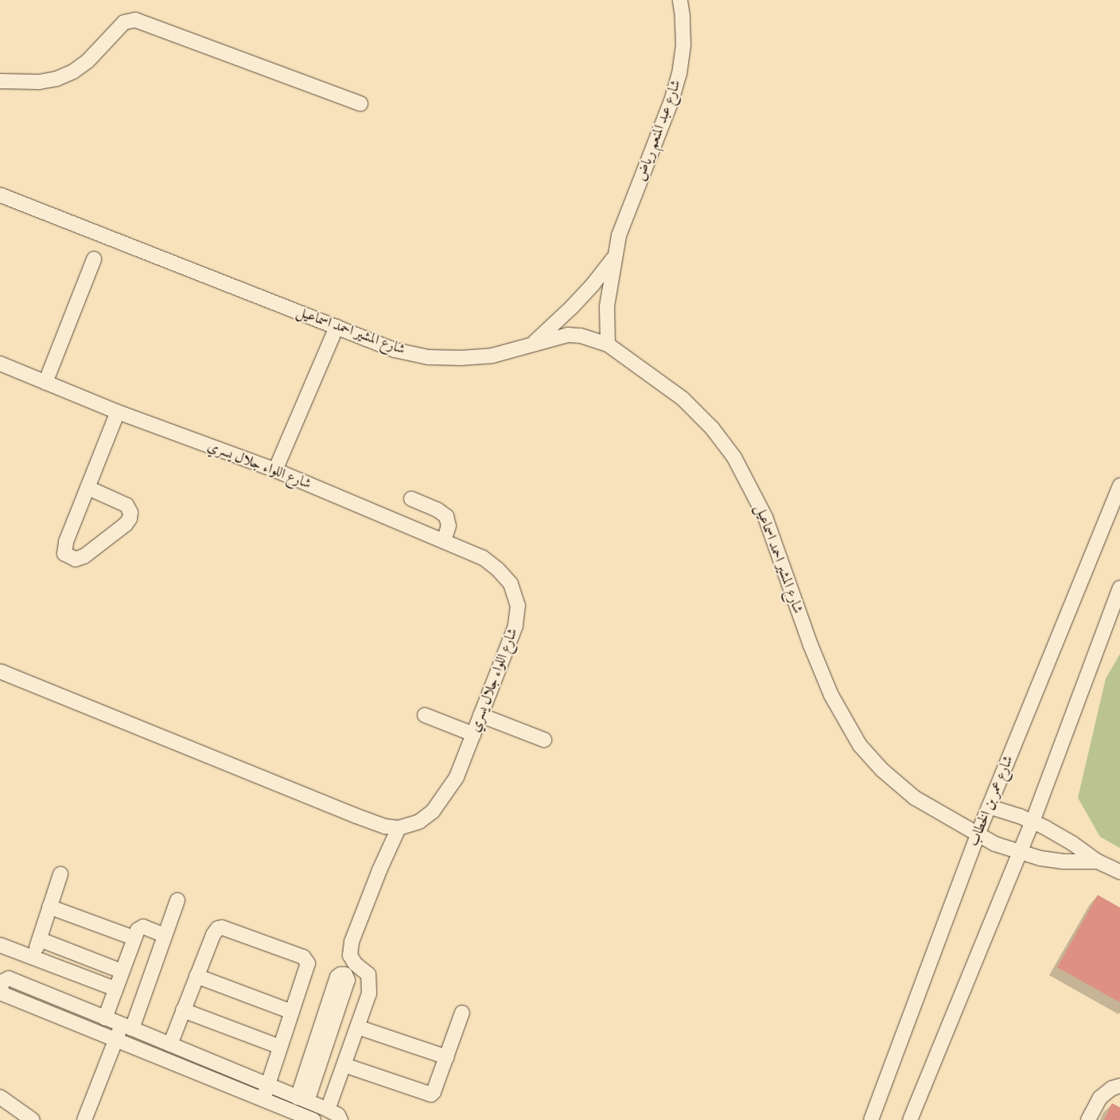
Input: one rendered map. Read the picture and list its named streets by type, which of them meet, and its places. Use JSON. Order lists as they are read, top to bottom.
{
  "streets": {
    "street": [
      "شارع عبد المنعم رياض",
      "شارع المشير احمد اسماعيل",
      "شارع اللواء جلال يسري",
      "شارع عمر بن الخطاب"
    ]
  },
  "crossings": [
    ["شارع عبد المنعم رياض", "شارع المشير احمد اسماعيل"],
    ["شارع المشير احمد اسماعيل", "شارع عمر بن الخطاب"]
  ]
}
